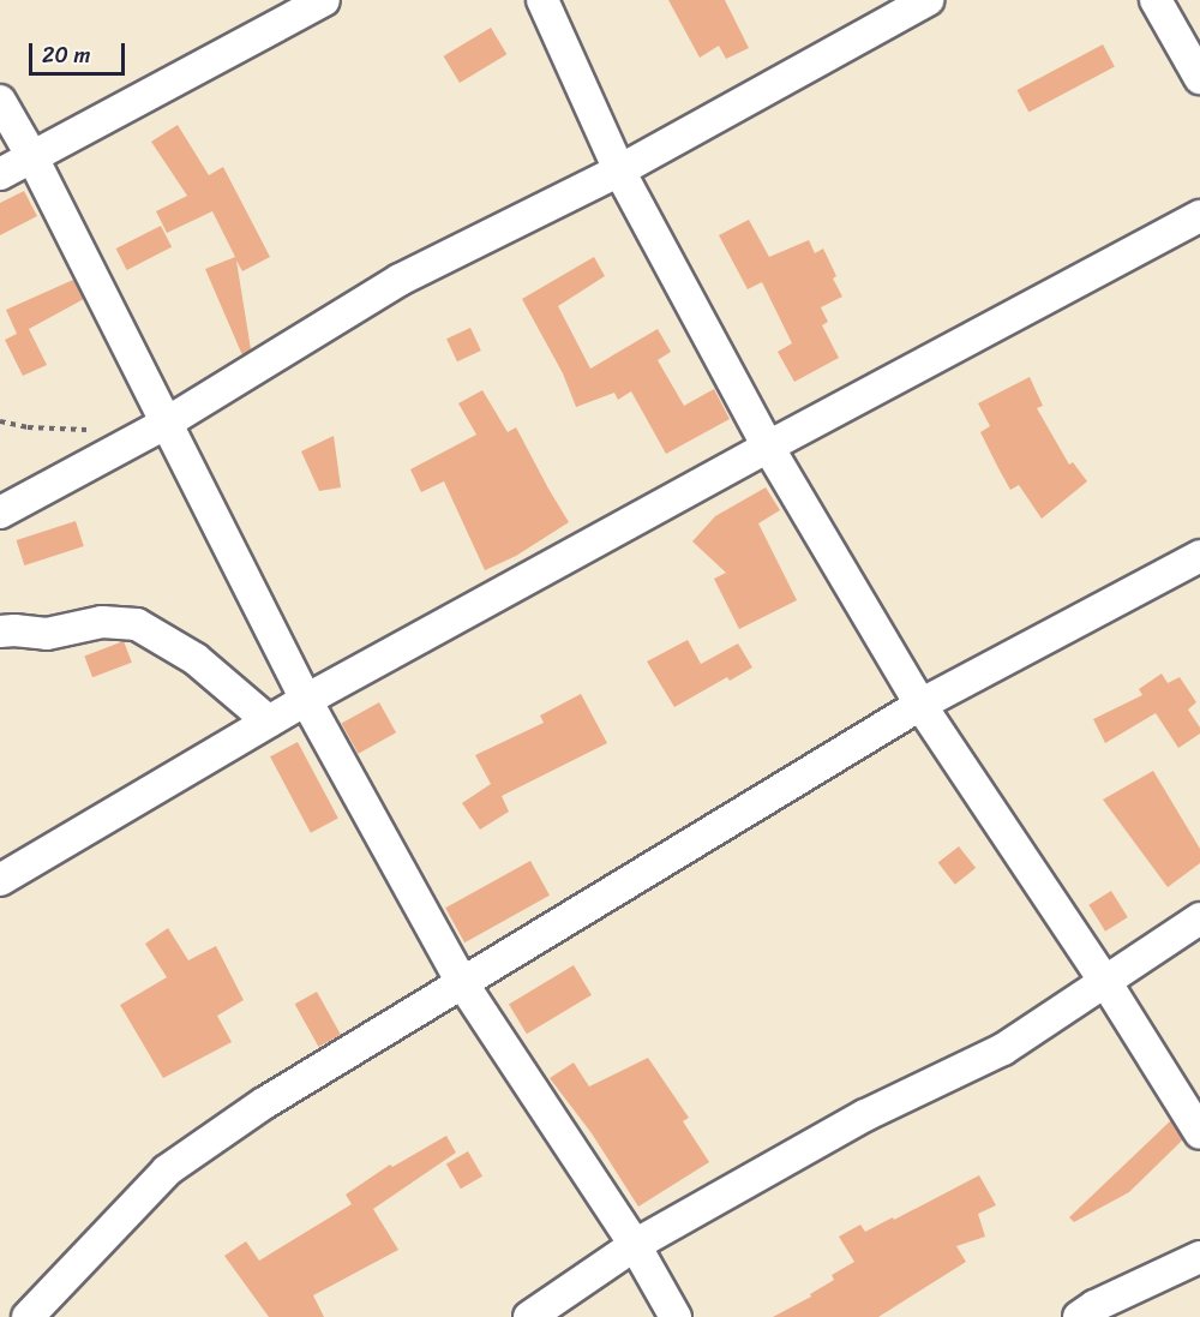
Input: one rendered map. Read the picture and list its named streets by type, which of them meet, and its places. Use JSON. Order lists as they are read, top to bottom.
{
  "scale_bar": "20 m"
}
